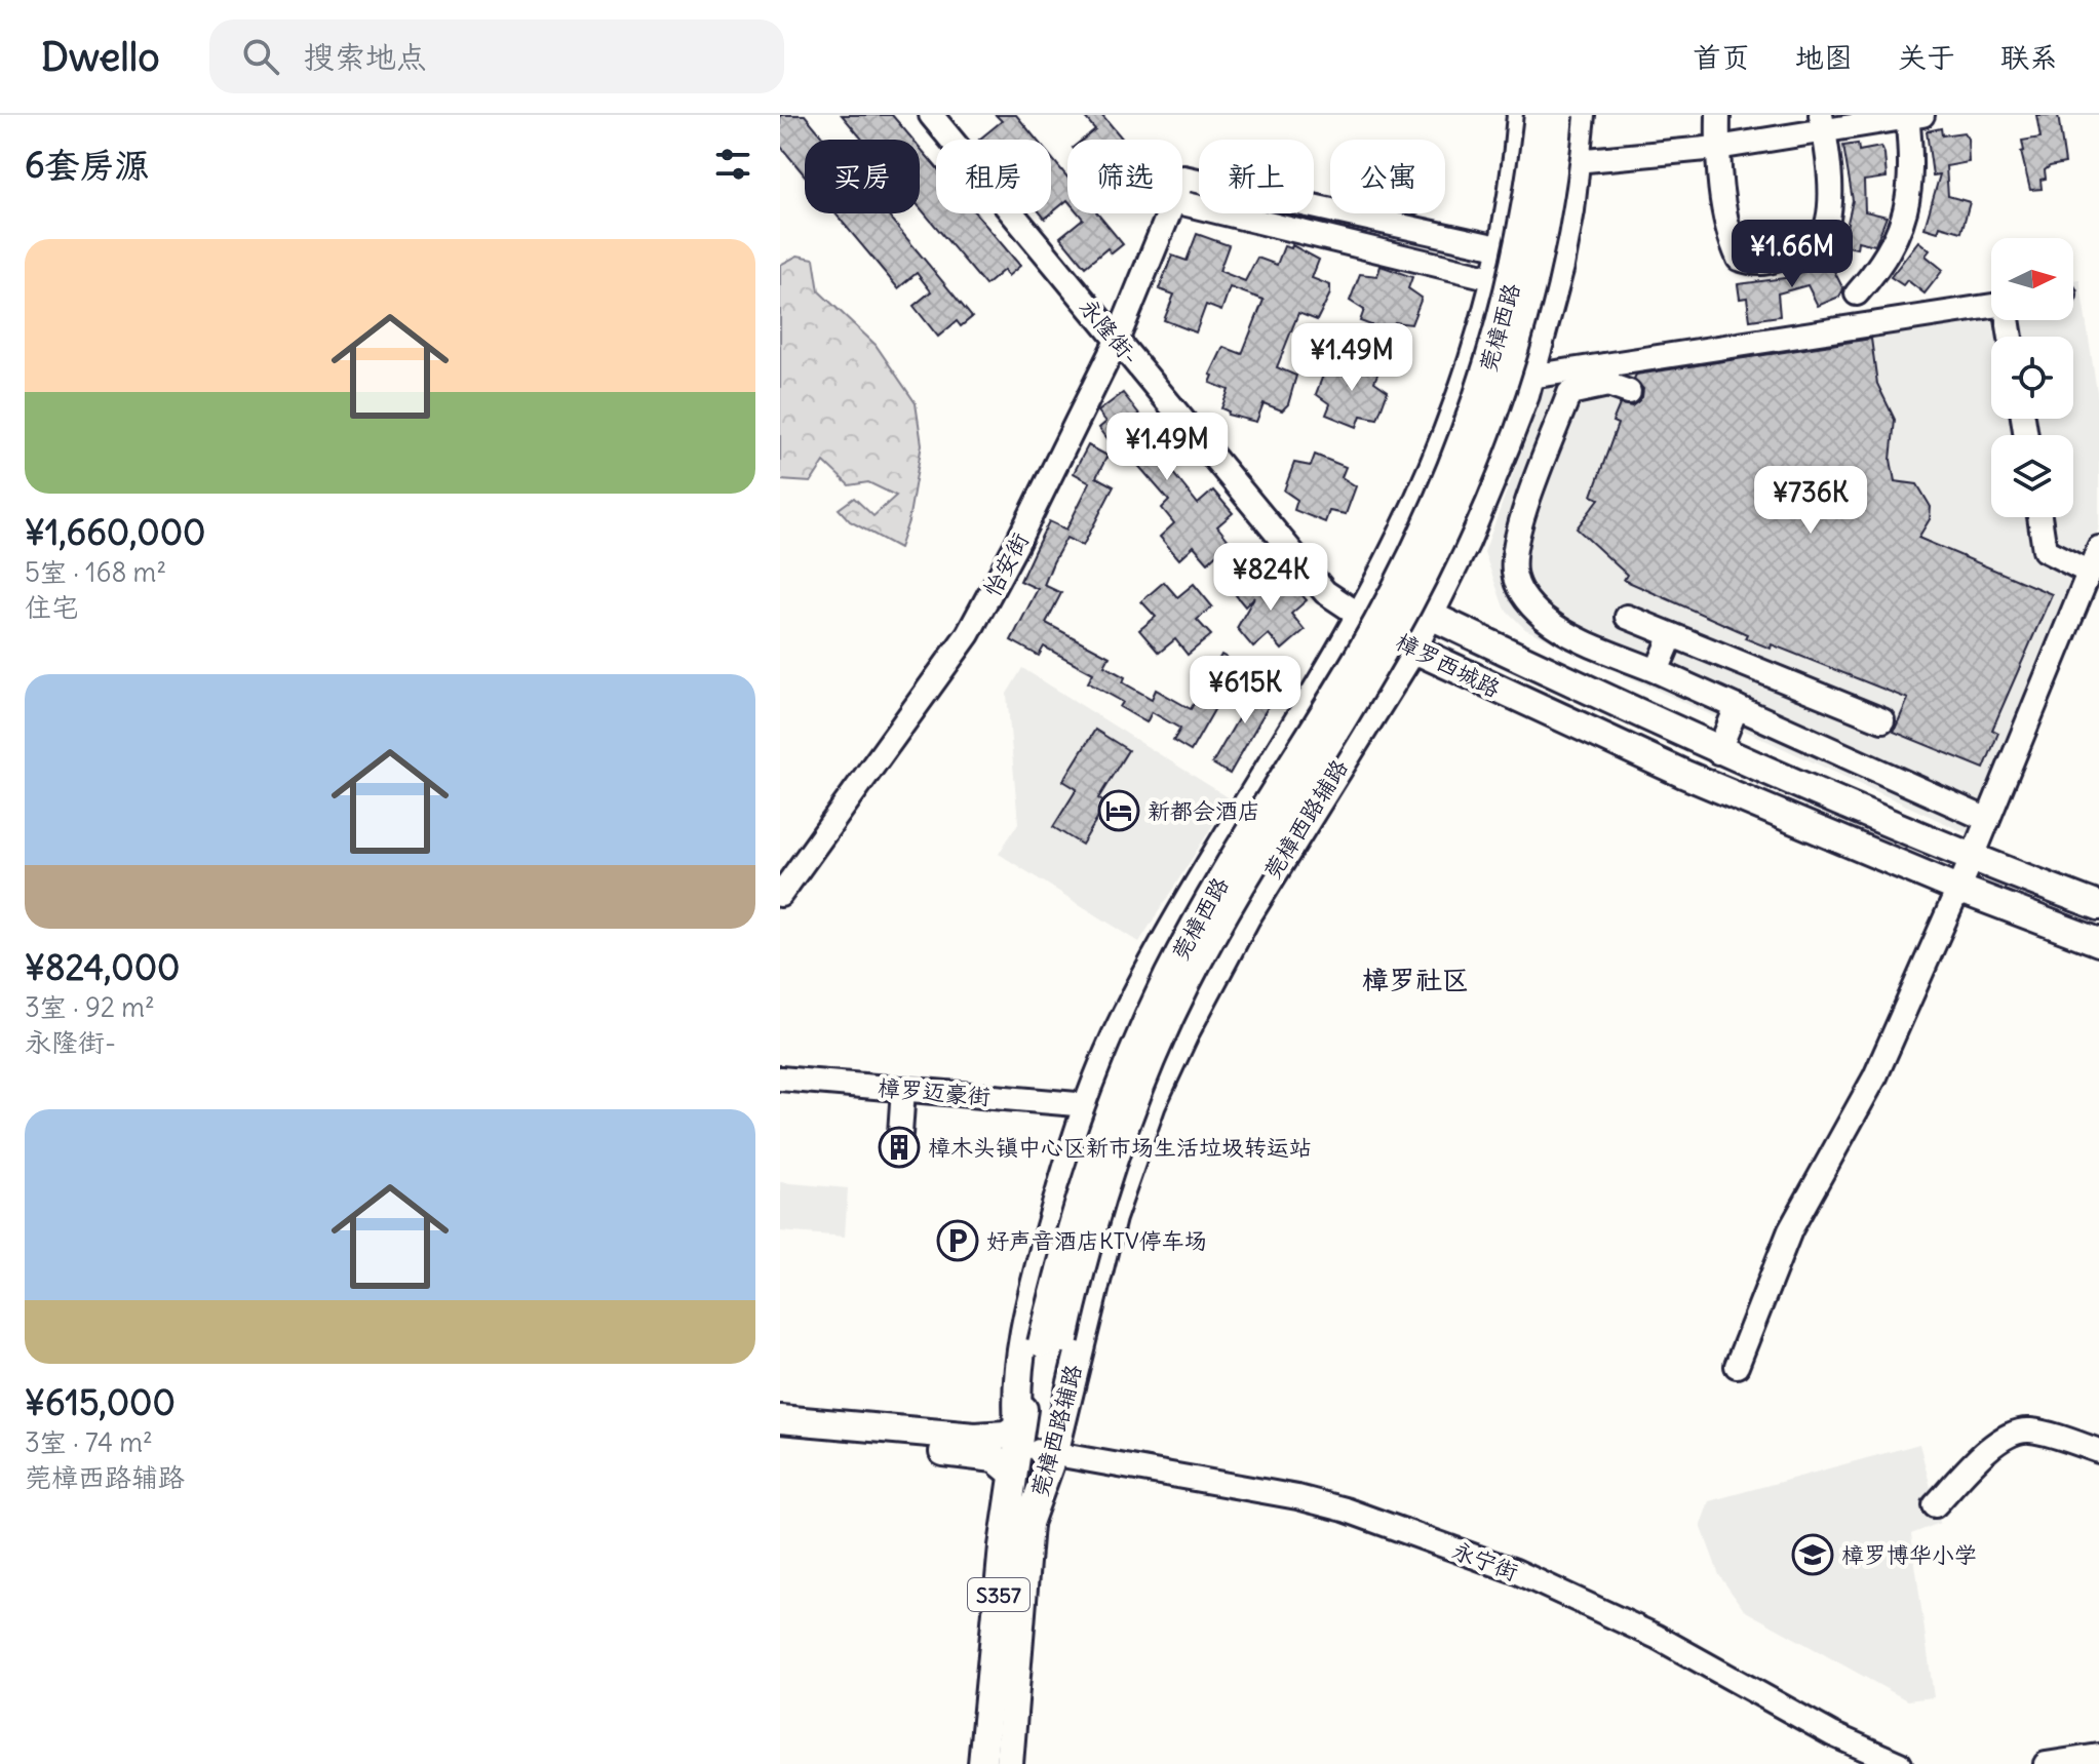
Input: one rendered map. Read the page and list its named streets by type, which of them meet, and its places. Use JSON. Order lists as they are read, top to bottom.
{
  "streets": {
    "main road": [
      "莞樟西路",
      "樟罗西城路",
      "莞樟西路辅路",
      "S357"
    ],
    "street": [
      "永隆街-",
      "怡安街",
      "樟罗迈豪街",
      "永宁街"
    ]
  },
  "crossings": [
    ["莞樟西路", "莞樟西路辅路"],
    ["莞樟西路", "永宁街"],
    ["永隆街-", "怡安街"],
    ["永隆街-", "樟罗西城路"],
    ["永隆街-", "莞樟西路辅路"],
    ["怡安街", "莞樟西路辅路"],
    ["樟罗西城路", "莞樟西路辅路"],
    ["莞樟西路辅路", "樟罗迈豪街"],
    ["莞樟西路辅路", "永宁街"]
  ],
  "districts": ["樟罗社区"],
  "places": {
    "hotel": ["新都会酒店"],
    "building": ["樟木头镇中心区新市场生活垃圾转运站"],
    "parking": ["好声音酒店KTV停车场"],
    "school or university": ["樟罗博华小学"]
  },
  "north": "right",
  "page": {
    "header": "Dwello",
    "search": "搜索地点",
    "nav": [
      "首页",
      "地图",
      "关于",
      "联系"
    ],
    "heading": "6套房源",
    "chip": [
      "买房",
      "租房",
      "筛选",
      "新上",
      "公寓"
    ],
    "list": [
      {
        "name": "¥1,660,000",
        "note": "5室 · 168 m² · 住宅"
      },
      {
        "name": "¥824,000",
        "note": "3室 · 92 m² · 永隆街-"
      },
      {
        "name": "¥615,000",
        "note": "3室 · 74 m² · 莞樟西路辅路"
      }
    ],
    "price": [
      "¥1.66M",
      "¥1.49M",
      "¥1.49M",
      "¥736K",
      "¥824K",
      "¥615K"
    ]
  }
}
